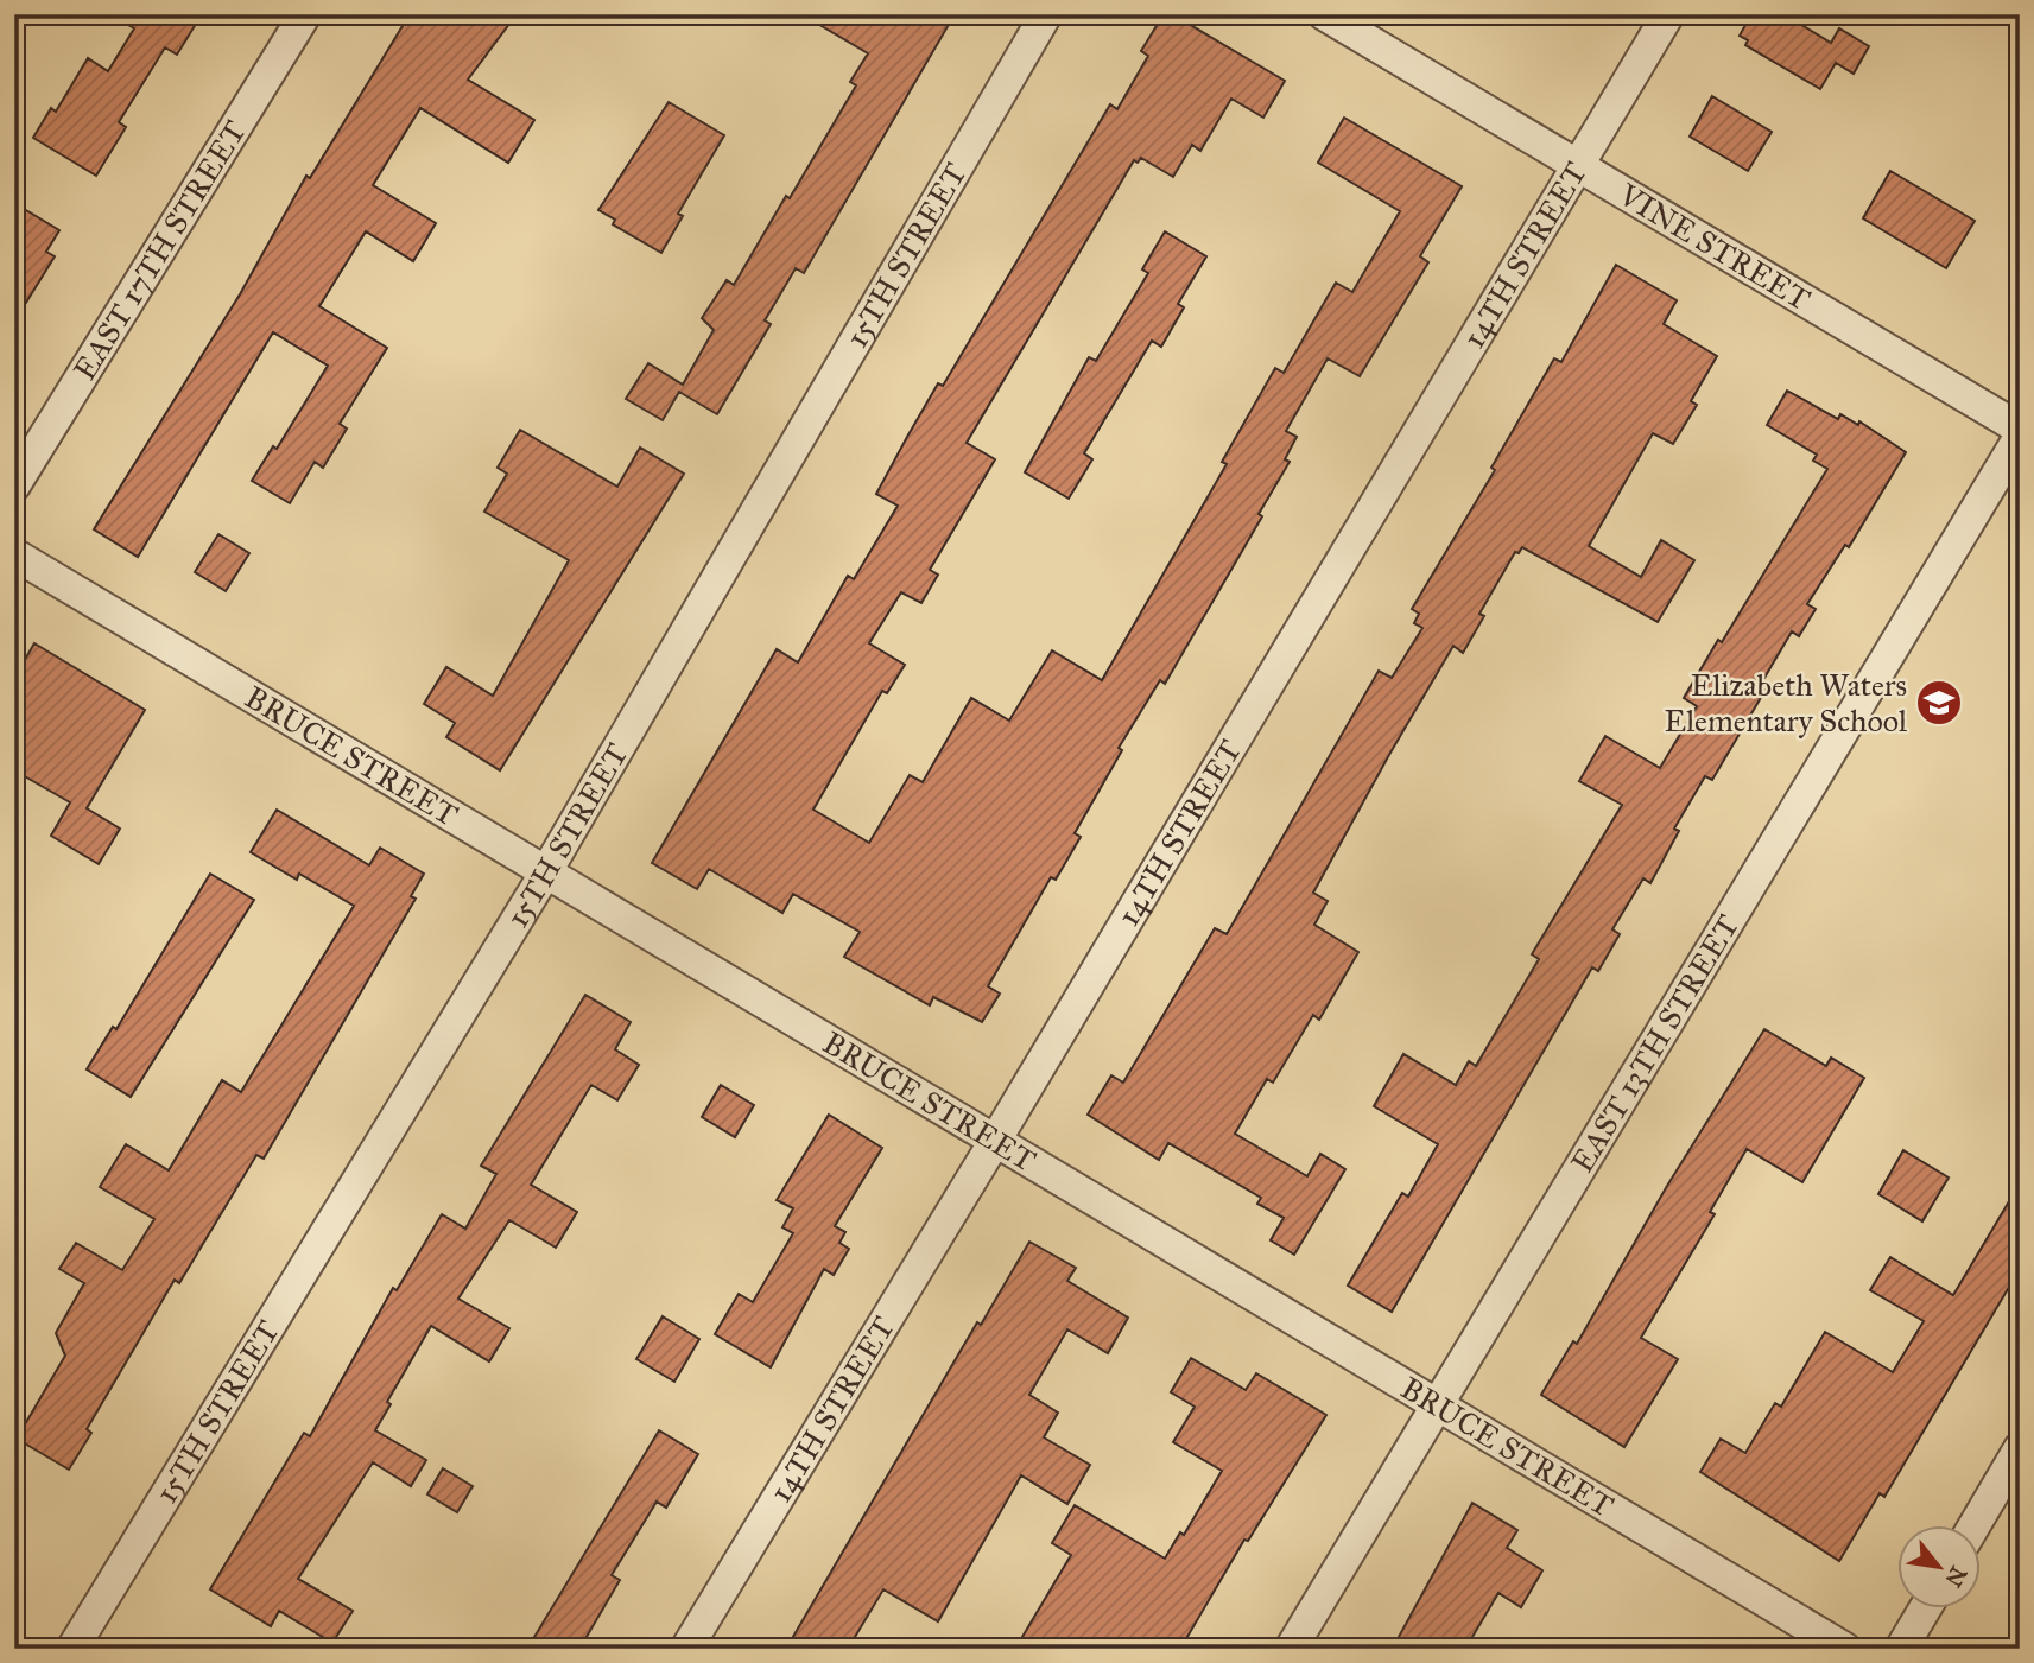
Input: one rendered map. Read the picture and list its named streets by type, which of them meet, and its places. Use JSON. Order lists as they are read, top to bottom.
{
  "streets": {
    "street": [
      "VINE STREET",
      "EAST 17TH STREET",
      "15TH STREET",
      "14TH STREET",
      "BRUCE STREET",
      "EAST 13TH STREET"
    ]
  },
  "crossings": [
    ["VINE STREET", "14TH STREET"],
    ["15TH STREET", "BRUCE STREET"],
    ["14TH STREET", "BRUCE STREET"],
    ["BRUCE STREET", "EAST 13TH STREET"]
  ],
  "places": {
    "school or university": ["Elizabeth Waters Elementary School"]
  },
  "north": "bottom right"
}
